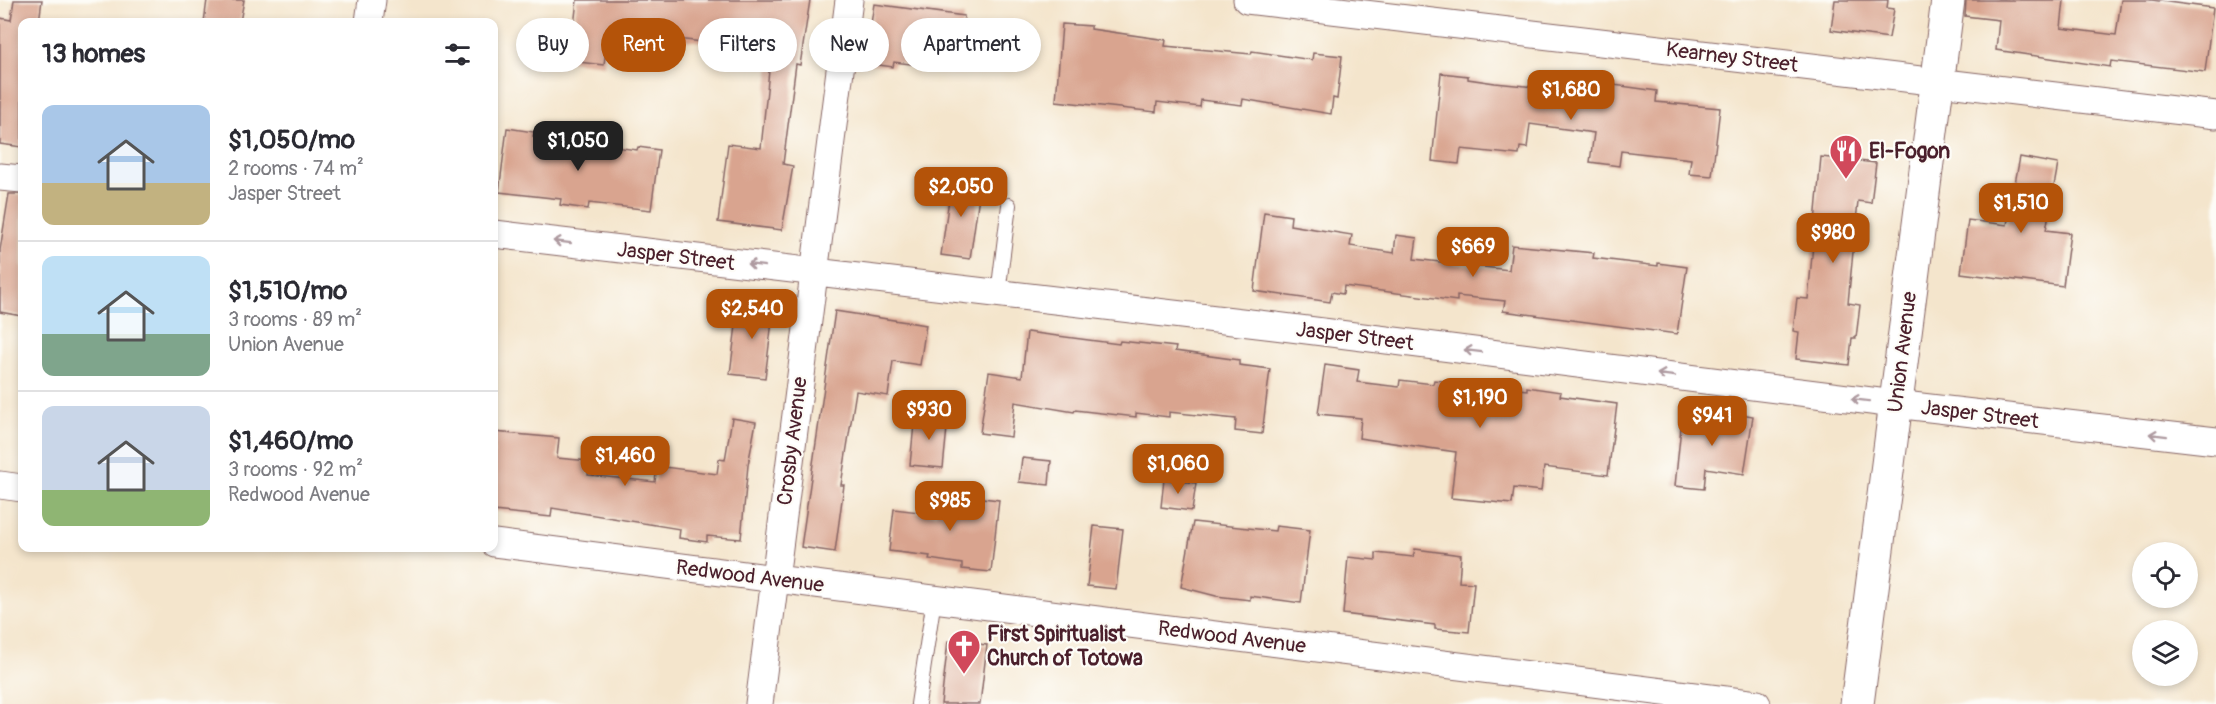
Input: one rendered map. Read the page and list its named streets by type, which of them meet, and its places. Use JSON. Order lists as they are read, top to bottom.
{
  "streets": {
    "main road": ["Union Avenue"],
    "street": [
      "Kearney Street",
      "Jasper Street",
      "Crosby Avenue",
      "Redwood Avenue"
    ]
  },
  "crossings": [
    ["Kearney Street", "Union Avenue"],
    ["Jasper Street", "Union Avenue"],
    ["Jasper Street", "Crosby Avenue"],
    ["Crosby Avenue", "Redwood Avenue"]
  ],
  "one_way": ["Jasper Street"],
  "places": {
    "restaurant": ["El-Fogon"],
    "church": ["First Spiritualist Church of Totowa"]
  },
  "page": {
    "chip": [
      "Buy",
      "Rent",
      "Filters",
      "New",
      "Apartment"
    ],
    "heading": "13 homes",
    "price": [
      "$1,680",
      "$1,050",
      "$2,050",
      "$1,510",
      "$980",
      "$669",
      "$2,540",
      "$1,190",
      "$930",
      "$941",
      "$1,460",
      "$1,060",
      "$985"
    ],
    "list": [
      {
        "name": "$1,050/mo",
        "note": "2 rooms · 74 m² · Jasper Street"
      },
      {
        "name": "$1,510/mo",
        "note": "3 rooms · 89 m² · Union Avenue"
      },
      {
        "name": "$1,460/mo",
        "note": "3 rooms · 92 m² · Redwood Avenue"
      }
    ]
  }
}
